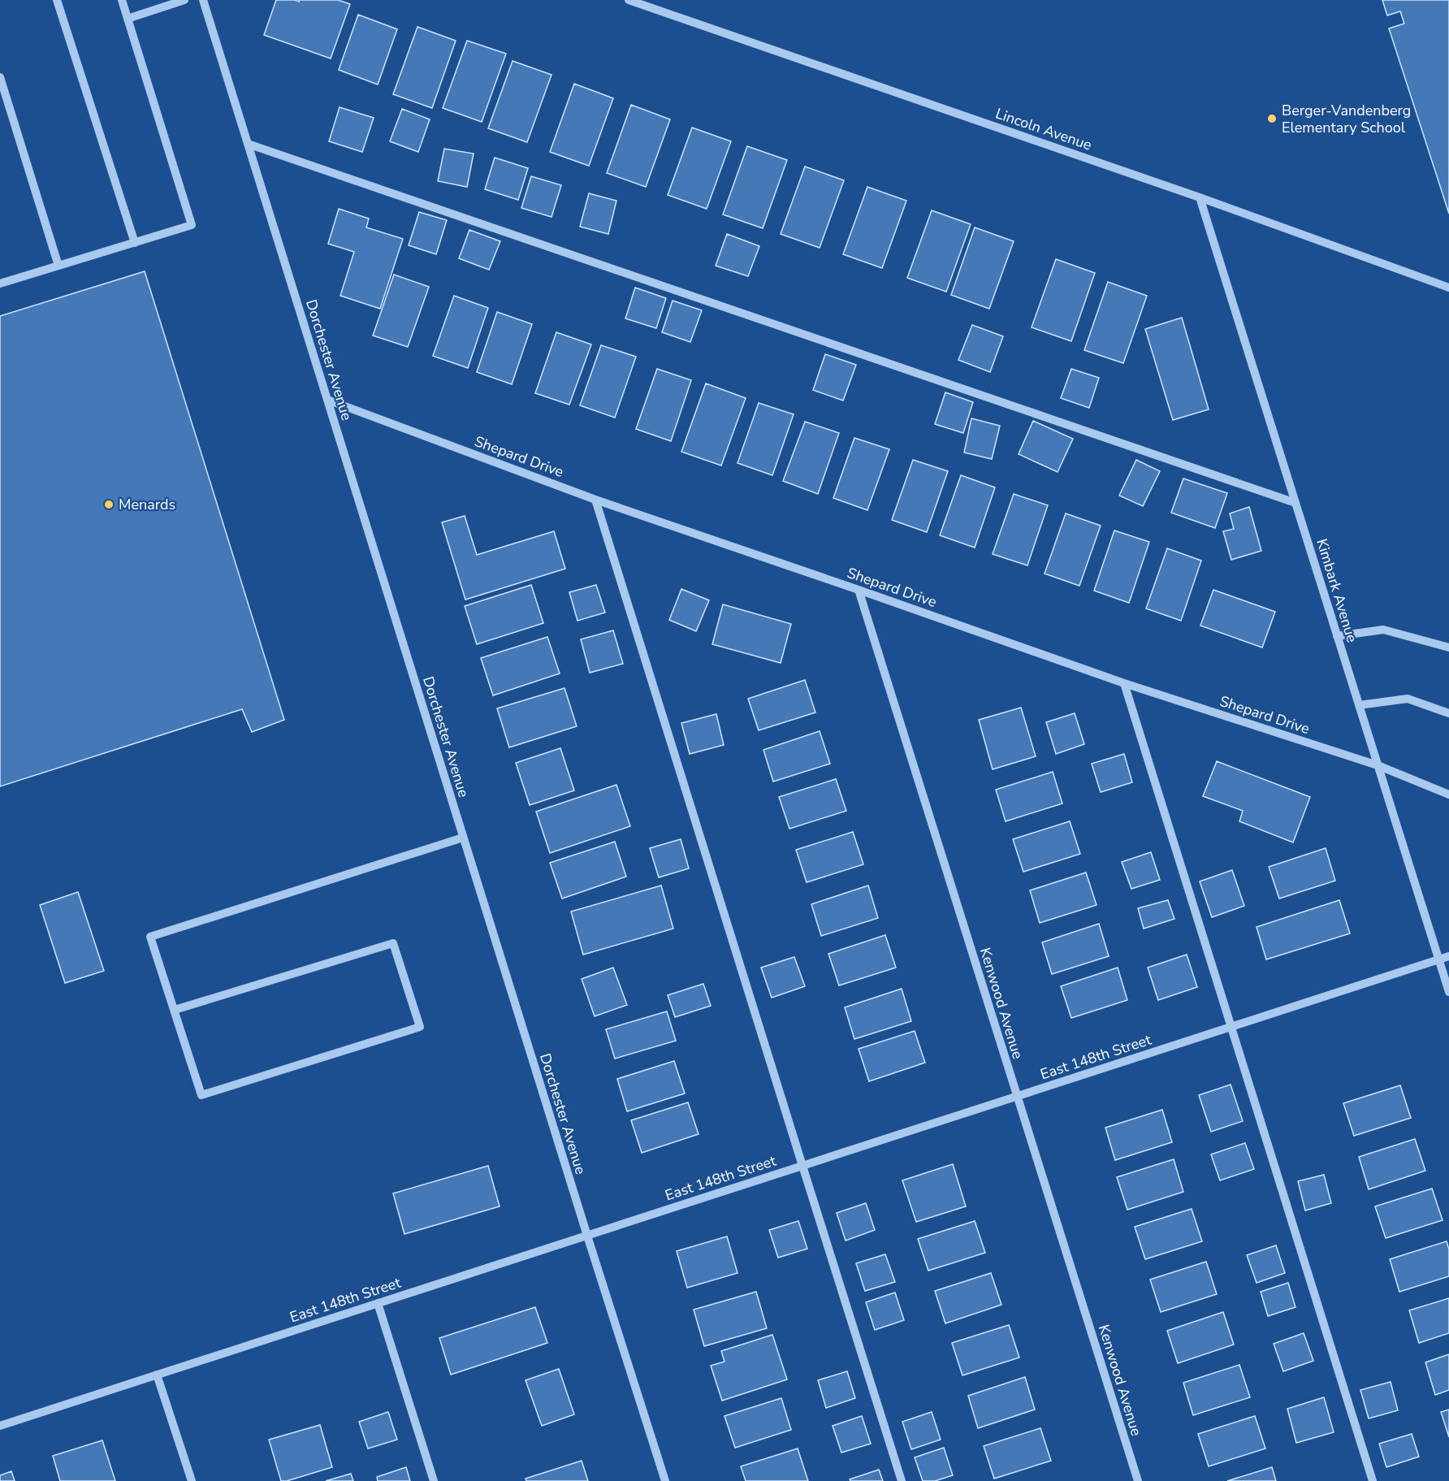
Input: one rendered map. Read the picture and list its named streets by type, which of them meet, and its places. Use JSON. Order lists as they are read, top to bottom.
{
  "streets": {
    "street": [
      "Lincoln Avenue",
      "Dorchester Avenue",
      "Shepard Drive",
      "Kimbark Avenue",
      "Kenwood Avenue",
      "East 148th Street"
    ]
  },
  "crossings": [
    ["Lincoln Avenue", "Kimbark Avenue"],
    ["Dorchester Avenue", "Shepard Drive"],
    ["Dorchester Avenue", "East 148th Street"],
    ["Shepard Drive", "Kimbark Avenue"],
    ["Shepard Drive", "Kenwood Avenue"],
    ["Kimbark Avenue", "East 148th Street"],
    ["Kenwood Avenue", "East 148th Street"]
  ],
  "places": ["Berger-Vandenberg Elementary School", "Menards"]
}
